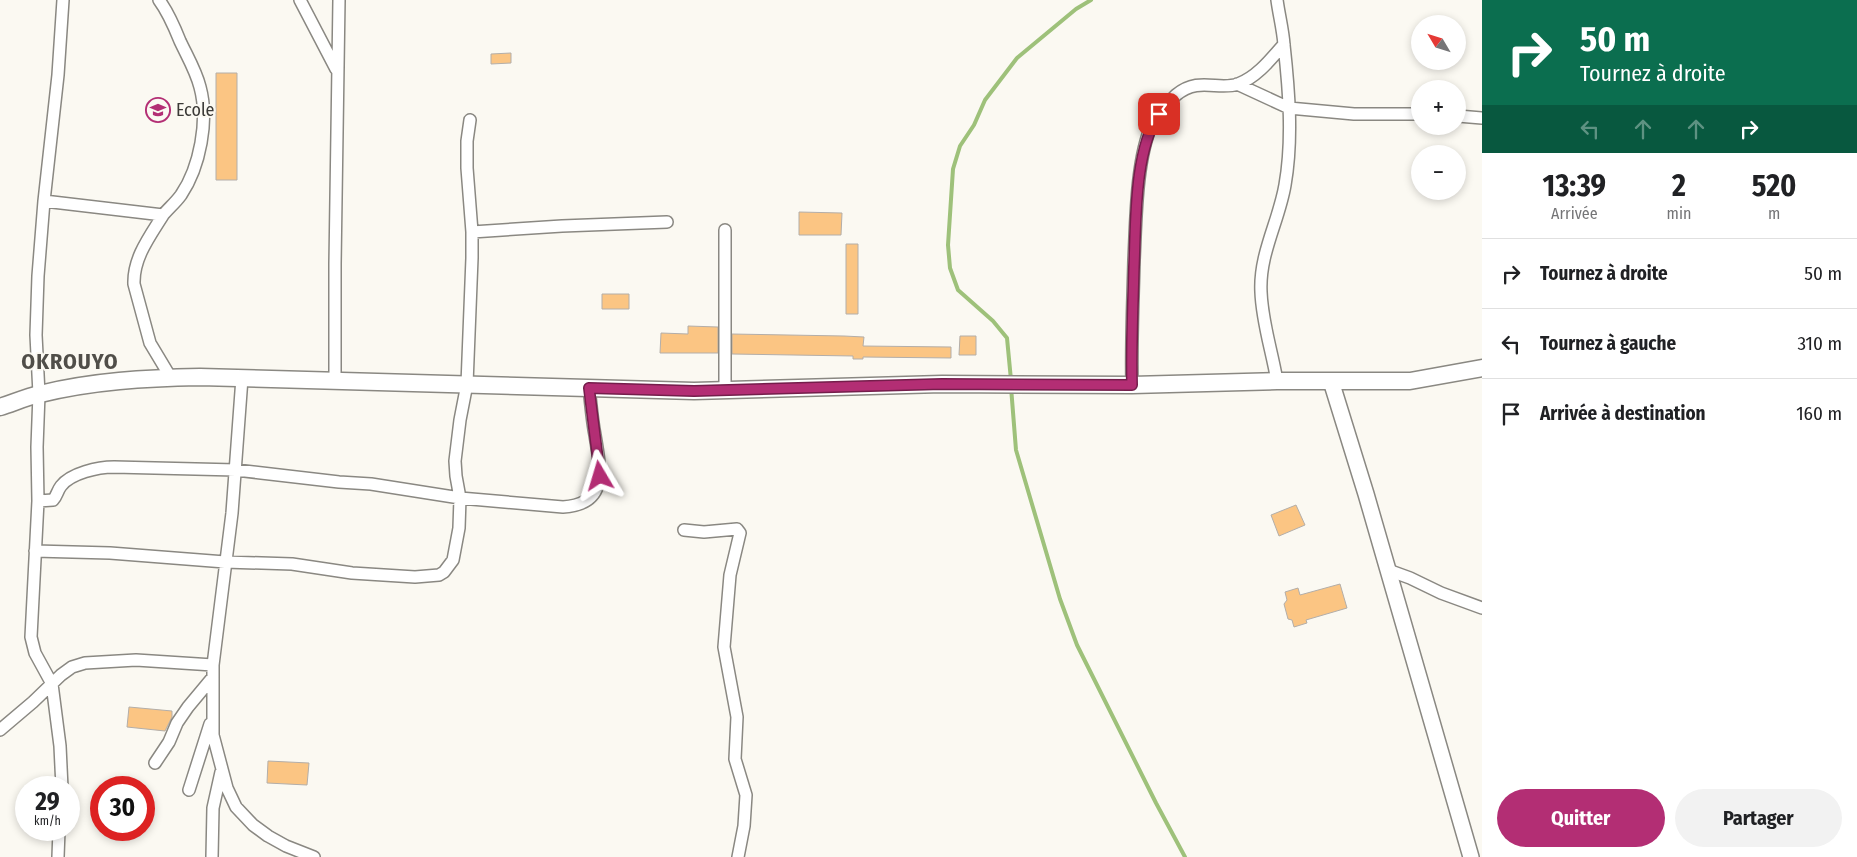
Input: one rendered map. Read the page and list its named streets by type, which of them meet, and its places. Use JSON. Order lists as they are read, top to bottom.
{
  "districts": ["OKROUYO"],
  "places": {
    "school or university": ["Ecole"]
  },
  "north": "top left",
  "page": {
    "turn": ["50 m", "Tournez à droite"],
    "map_buttons": ["+", "−"],
    "eta": [
      "13:39",
      "Arrivée",
      "2",
      "min",
      "520",
      "m"
    ],
    "list": [
      {
        "name": "Tournez à droite",
        "value": "50 m"
      },
      {
        "name": "Tournez à gauche",
        "value": "310 m"
      },
      {
        "name": "Arrivée à destination",
        "value": "160 m"
      }
    ],
    "speed": "29 km/h",
    "limit": "30",
    "buttons": ["Quitter", "Partager"]
  }
}
